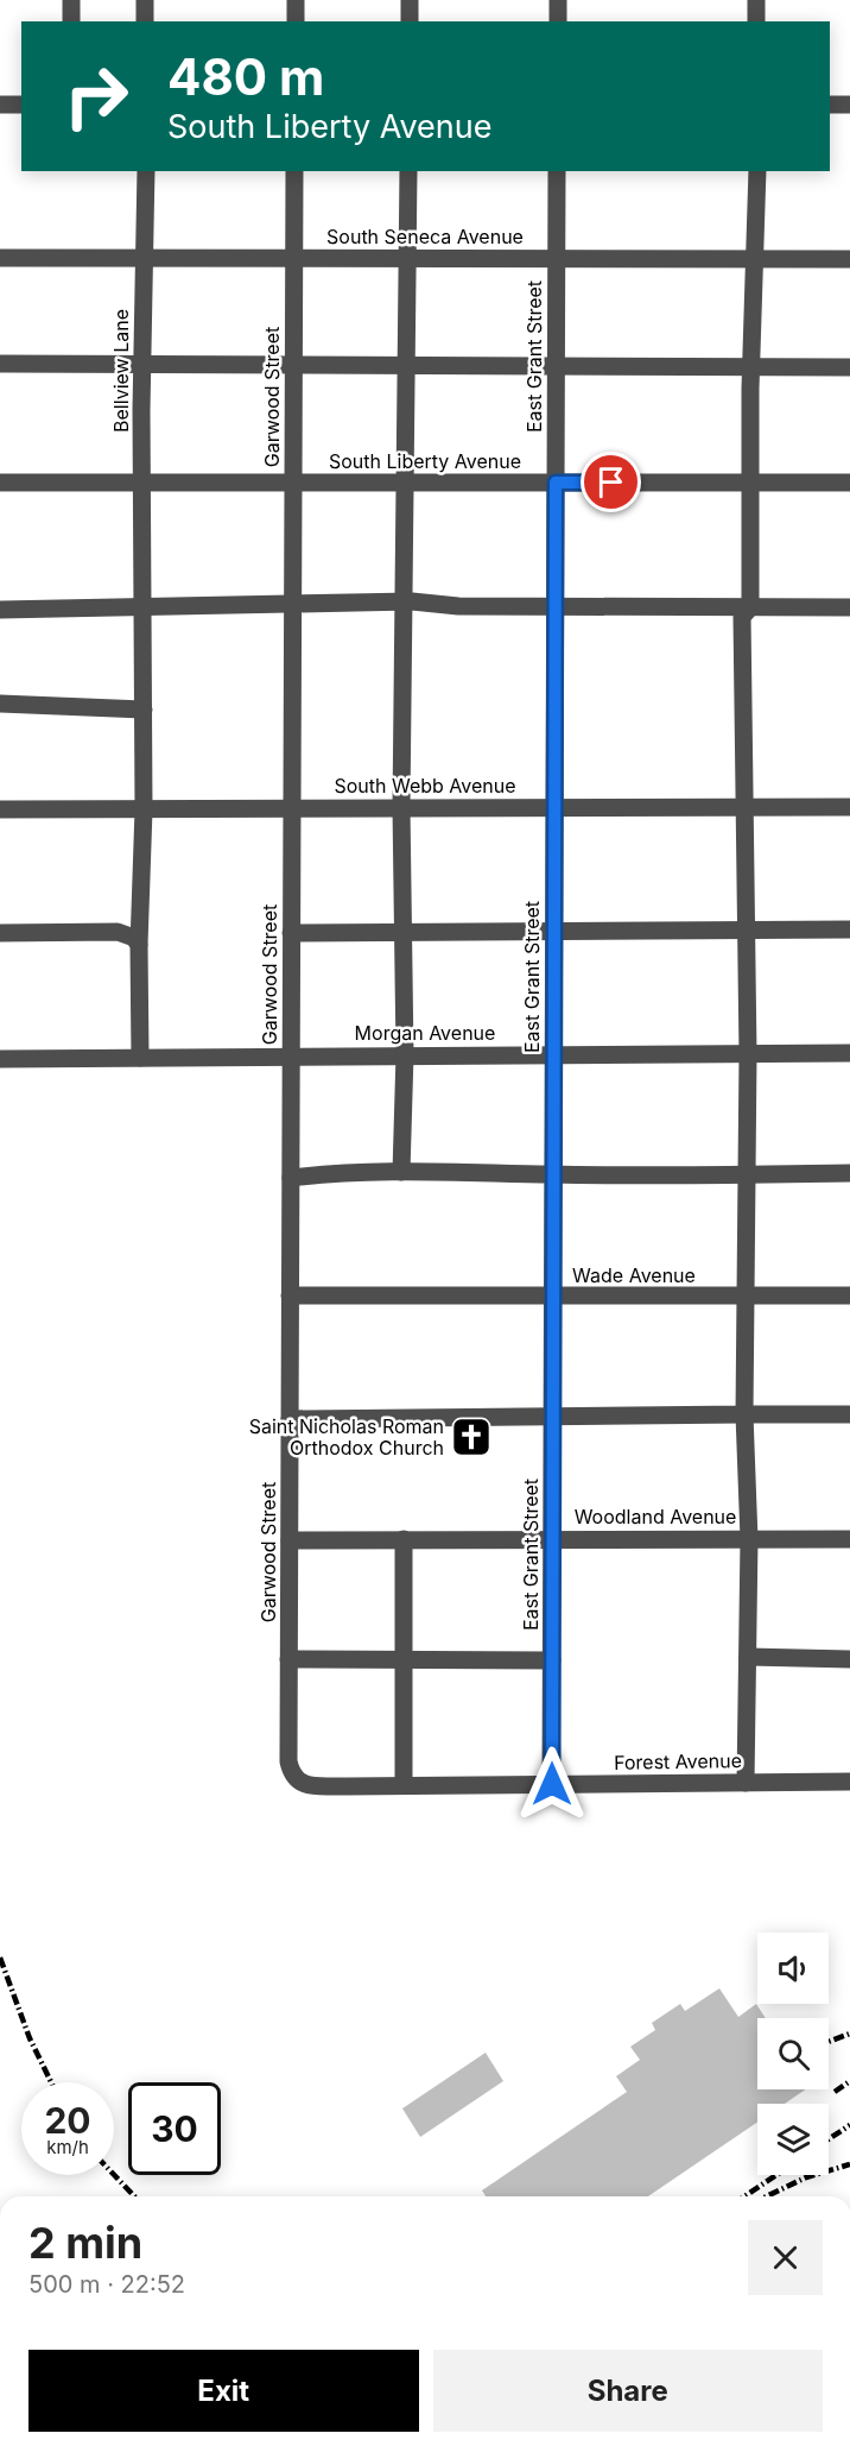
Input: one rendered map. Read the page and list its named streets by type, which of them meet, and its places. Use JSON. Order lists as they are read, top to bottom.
{
  "streets": {
    "street": [
      "South Seneca Avenue",
      "East Grant Street",
      "Bellview Lane",
      "Garwood Street",
      "South Liberty Avenue",
      "South Webb Avenue",
      "Morgan Avenue",
      "Wade Avenue",
      "Woodland Avenue",
      "Forest Avenue"
    ]
  },
  "crossings": [
    ["South Seneca Avenue", "East Grant Street"],
    ["South Seneca Avenue", "Bellview Lane"],
    ["South Seneca Avenue", "Garwood Street"],
    ["East Grant Street", "South Liberty Avenue"],
    ["East Grant Street", "South Webb Avenue"],
    ["East Grant Street", "Morgan Avenue"],
    ["East Grant Street", "Wade Avenue"],
    ["East Grant Street", "Woodland Avenue"],
    ["East Grant Street", "Forest Avenue"],
    ["Bellview Lane", "South Liberty Avenue"],
    ["Bellview Lane", "South Webb Avenue"],
    ["Bellview Lane", "Morgan Avenue"],
    ["Garwood Street", "South Liberty Avenue"],
    ["Garwood Street", "South Webb Avenue"],
    ["Garwood Street", "Morgan Avenue"],
    ["Garwood Street", "Wade Avenue"],
    ["Garwood Street", "Woodland Avenue"],
    ["Garwood Street", "Forest Avenue"]
  ],
  "places": {
    "church": ["Saint Nicholas Roman Orthodox Church"]
  },
  "page": {
    "turn": ["480 m", "South Liberty Avenue"],
    "speed": "20 km/h",
    "limit": "30",
    "heading": ["2 min", "500 m · 22:52"],
    "buttons": ["Exit", "Share"]
  }
}
